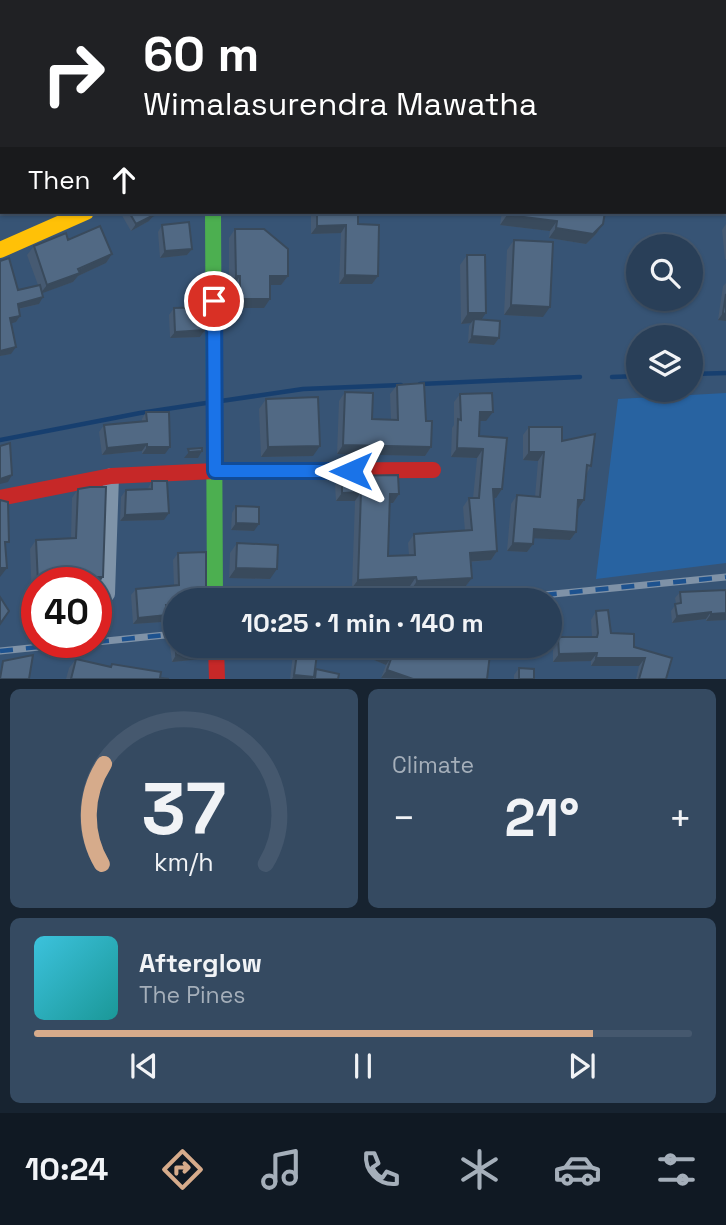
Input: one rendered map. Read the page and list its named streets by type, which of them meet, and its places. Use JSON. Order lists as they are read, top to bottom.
{
  "page": {
    "turn": ["60 m", "Wimalasurendra Mawatha"],
    "then": "Then",
    "limit": "40",
    "trip": "10:25 · 1 min · 140 m",
    "tile": "Climate",
    "heat": ["−", "21°", "+"],
    "song": ["Afterglow", "The Pines"],
    "tabs": "10:24",
    "gauge": ["37", "km/h"]
  }
}
